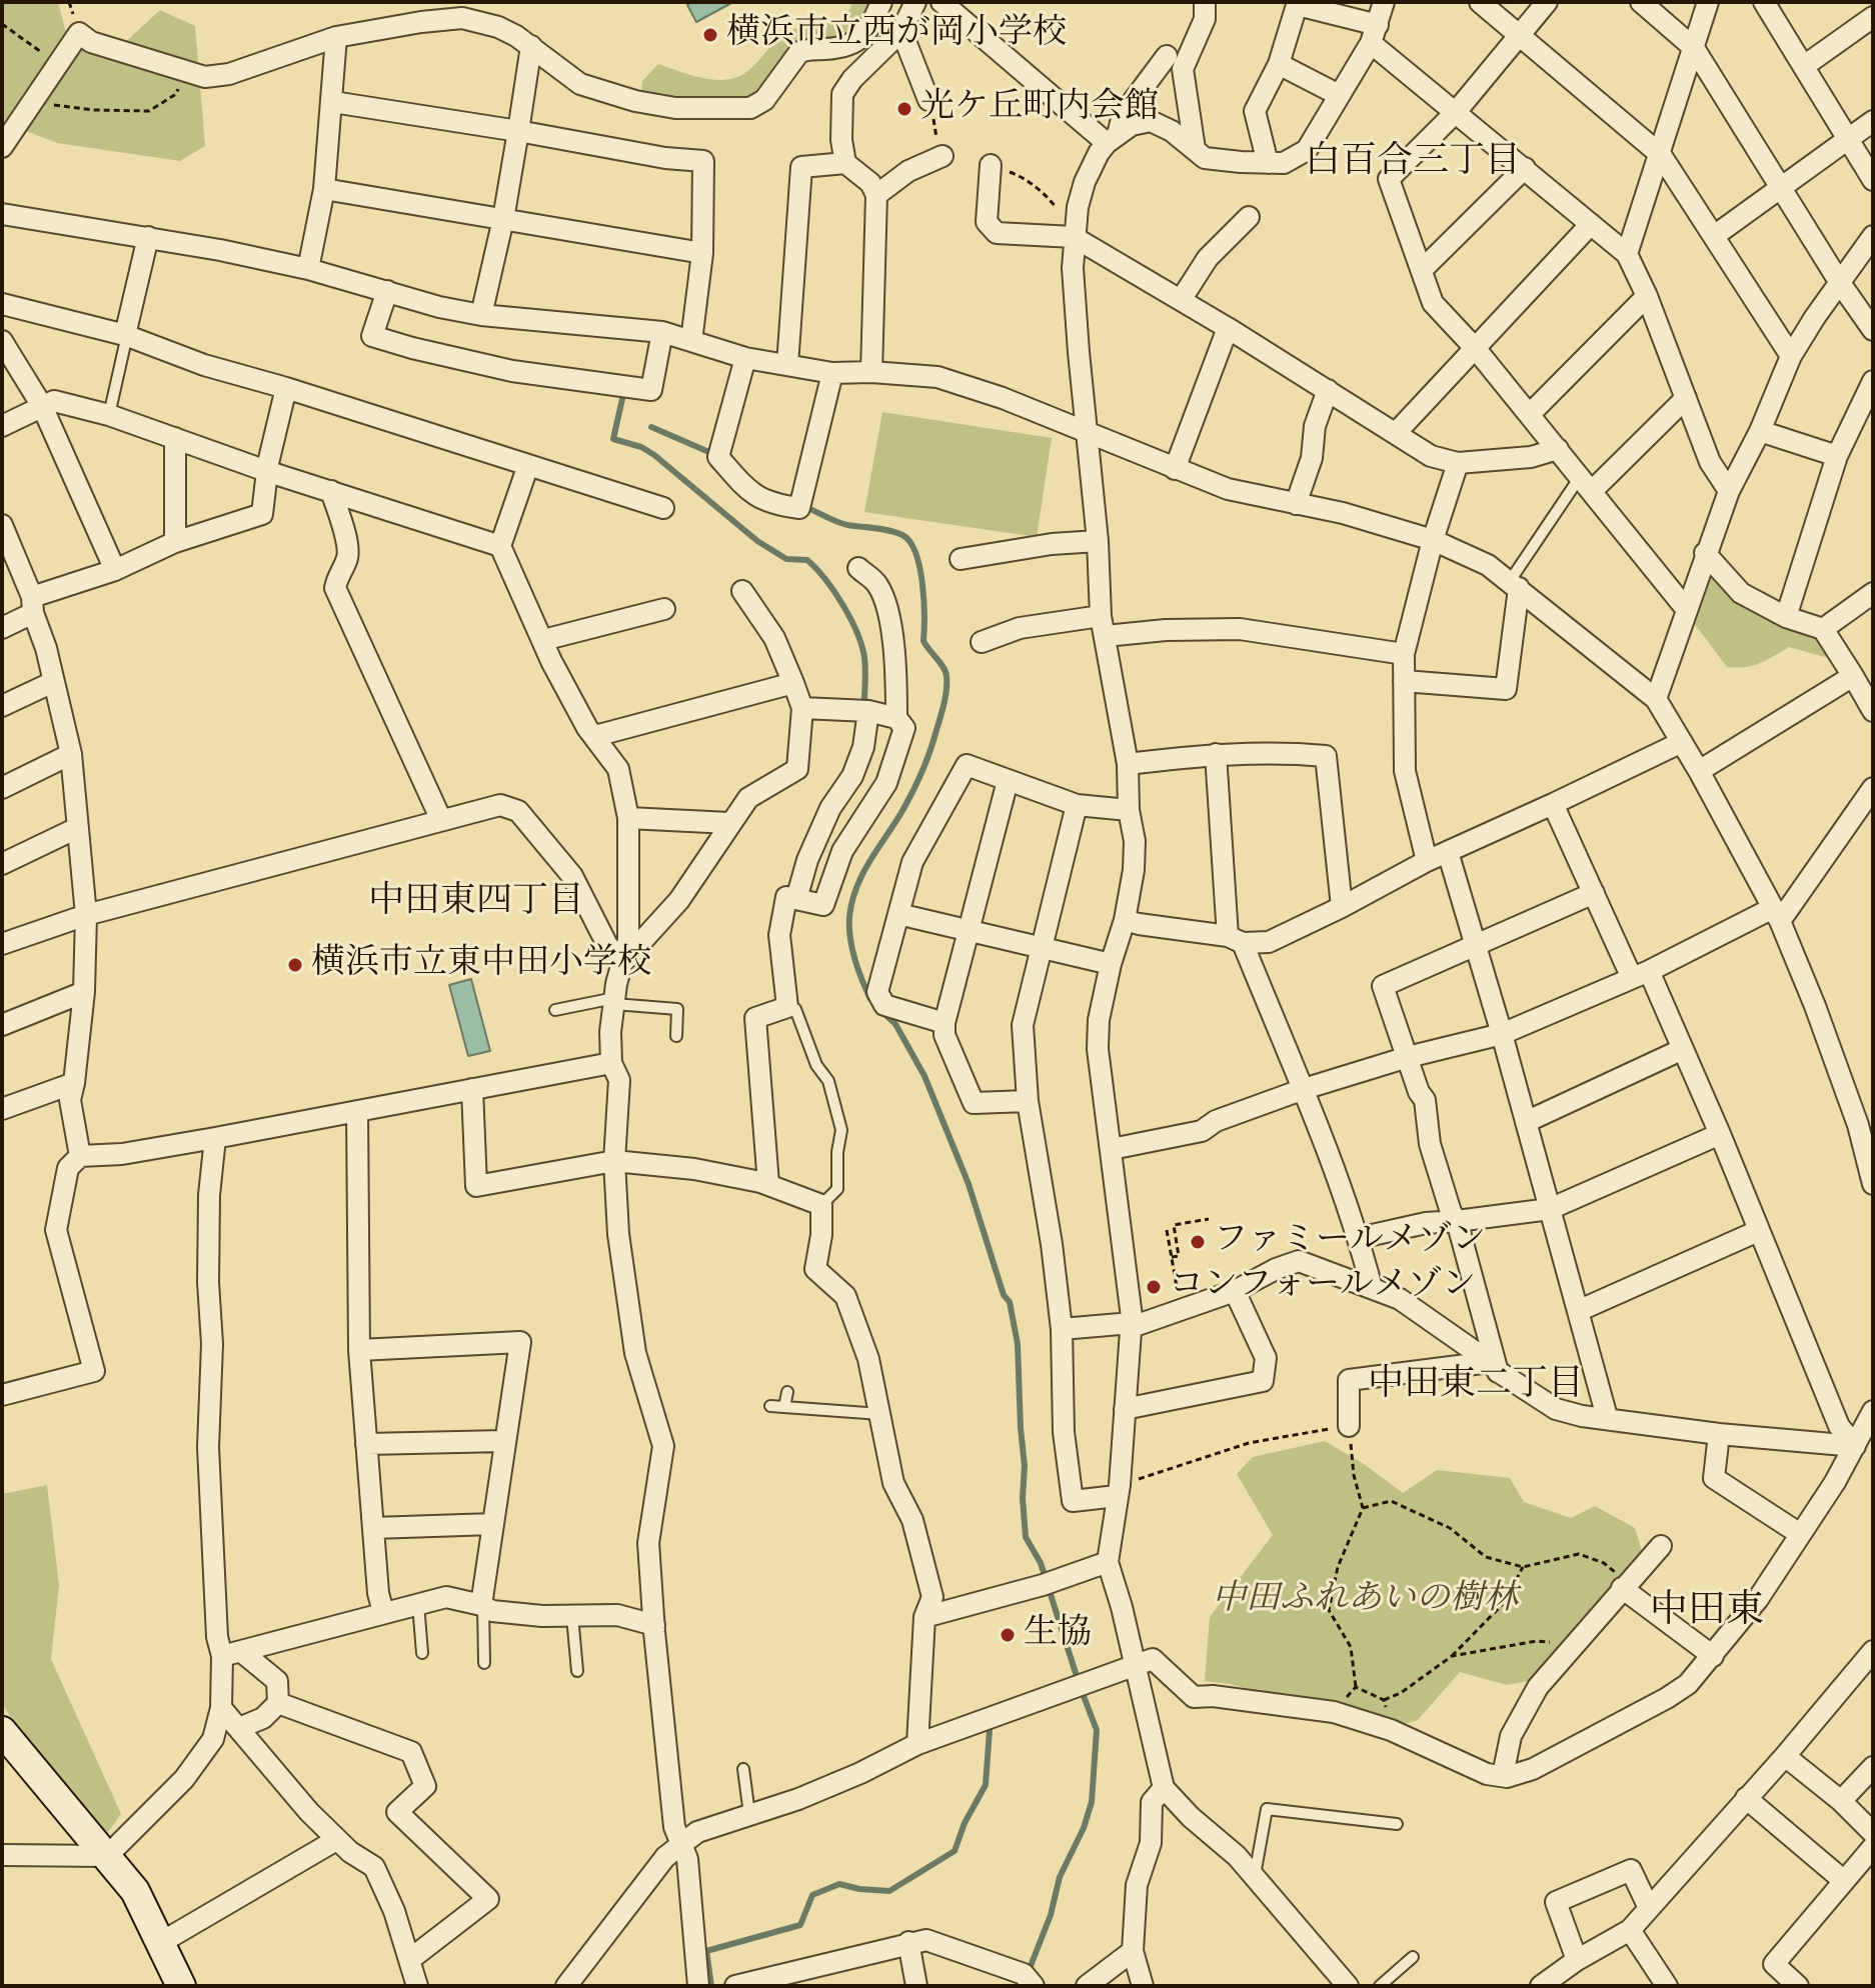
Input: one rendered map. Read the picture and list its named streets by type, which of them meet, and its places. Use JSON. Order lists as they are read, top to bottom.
{
  "districts": [
    "白百合三丁目",
    "中田東四丁目",
    "中田東二丁目",
    "中田東"
  ],
  "parks": ["中田ふれあいの樹林"],
  "places": [
    "横浜市立西が岡小学校",
    "光ケ丘町内会館",
    "横浜市立東中田小学校",
    "ファミールメゾン",
    "コンフォールメゾン",
    "生協"
  ]
}
